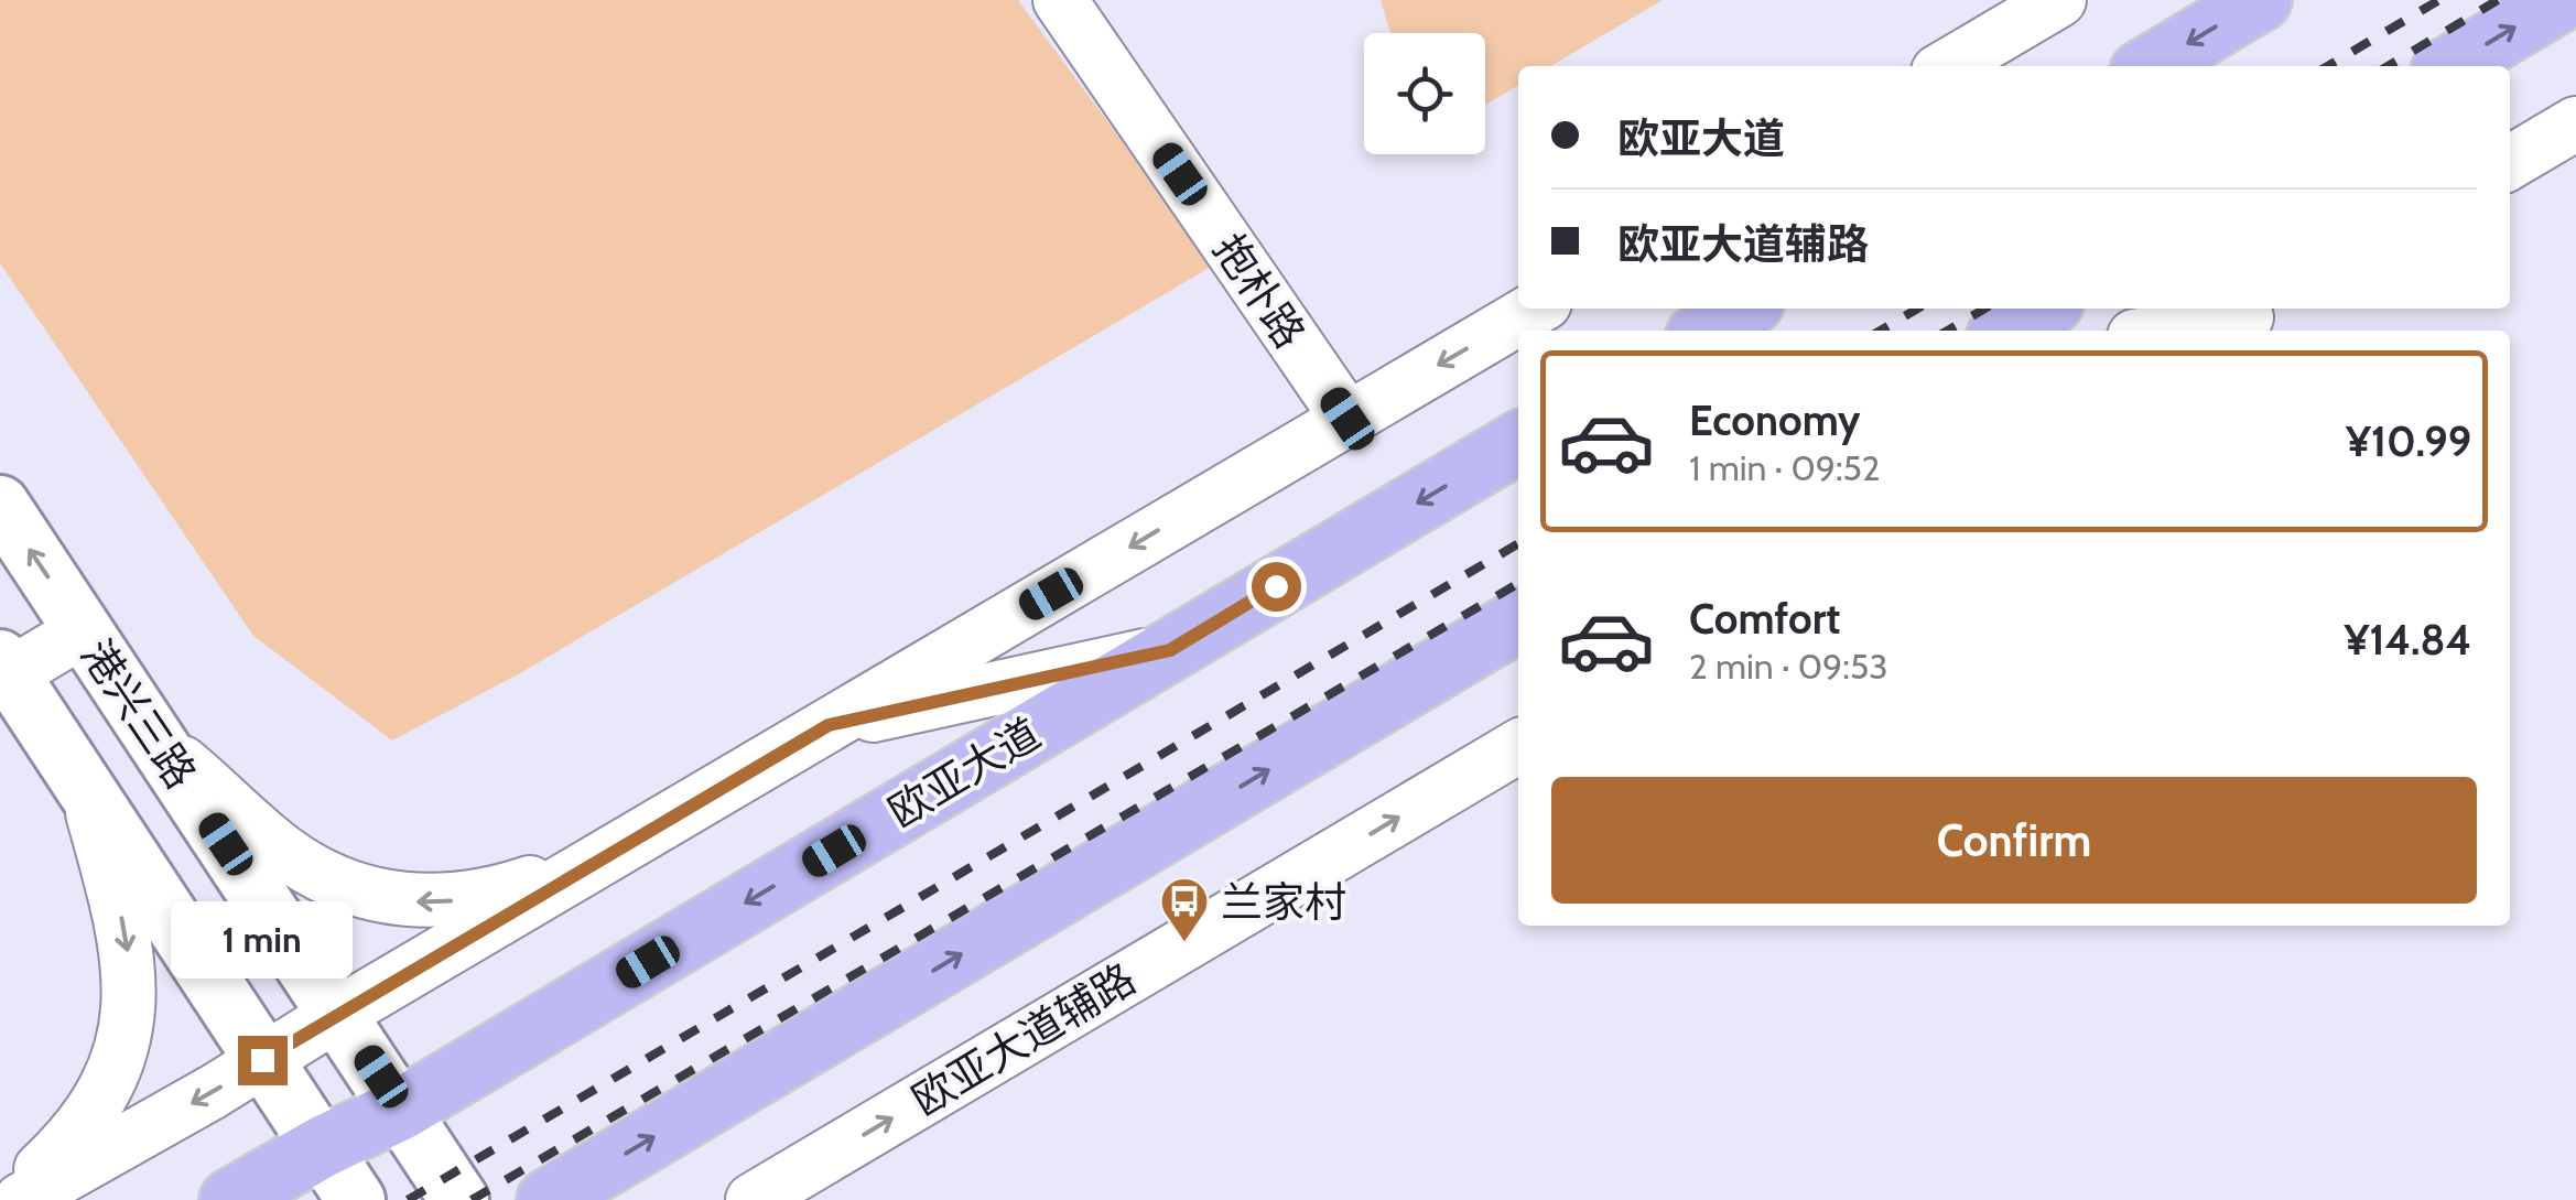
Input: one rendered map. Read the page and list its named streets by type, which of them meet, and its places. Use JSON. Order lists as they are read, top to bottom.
{
  "streets": {
    "main road": ["港兴三路", "欧亚大道"],
    "street": ["抱朴路", "欧亚大道辅路"]
  },
  "crossings": [
    ["港兴三路", "欧亚大道"]
  ],
  "places": {
    "bus stop": ["兰家村"]
  },
  "page": {
    "banner": ["欧亚大道", "欧亚大道辅路"],
    "list": [
      {
        "name": "Economy",
        "note": "1 min · 09:52",
        "value": "¥10.99"
      },
      {
        "name": "Comfort",
        "note": "2 min · 09:53",
        "value": "¥14.84"
      }
    ],
    "buttons": "Confirm",
    "bubble": "1 min"
  }
}
